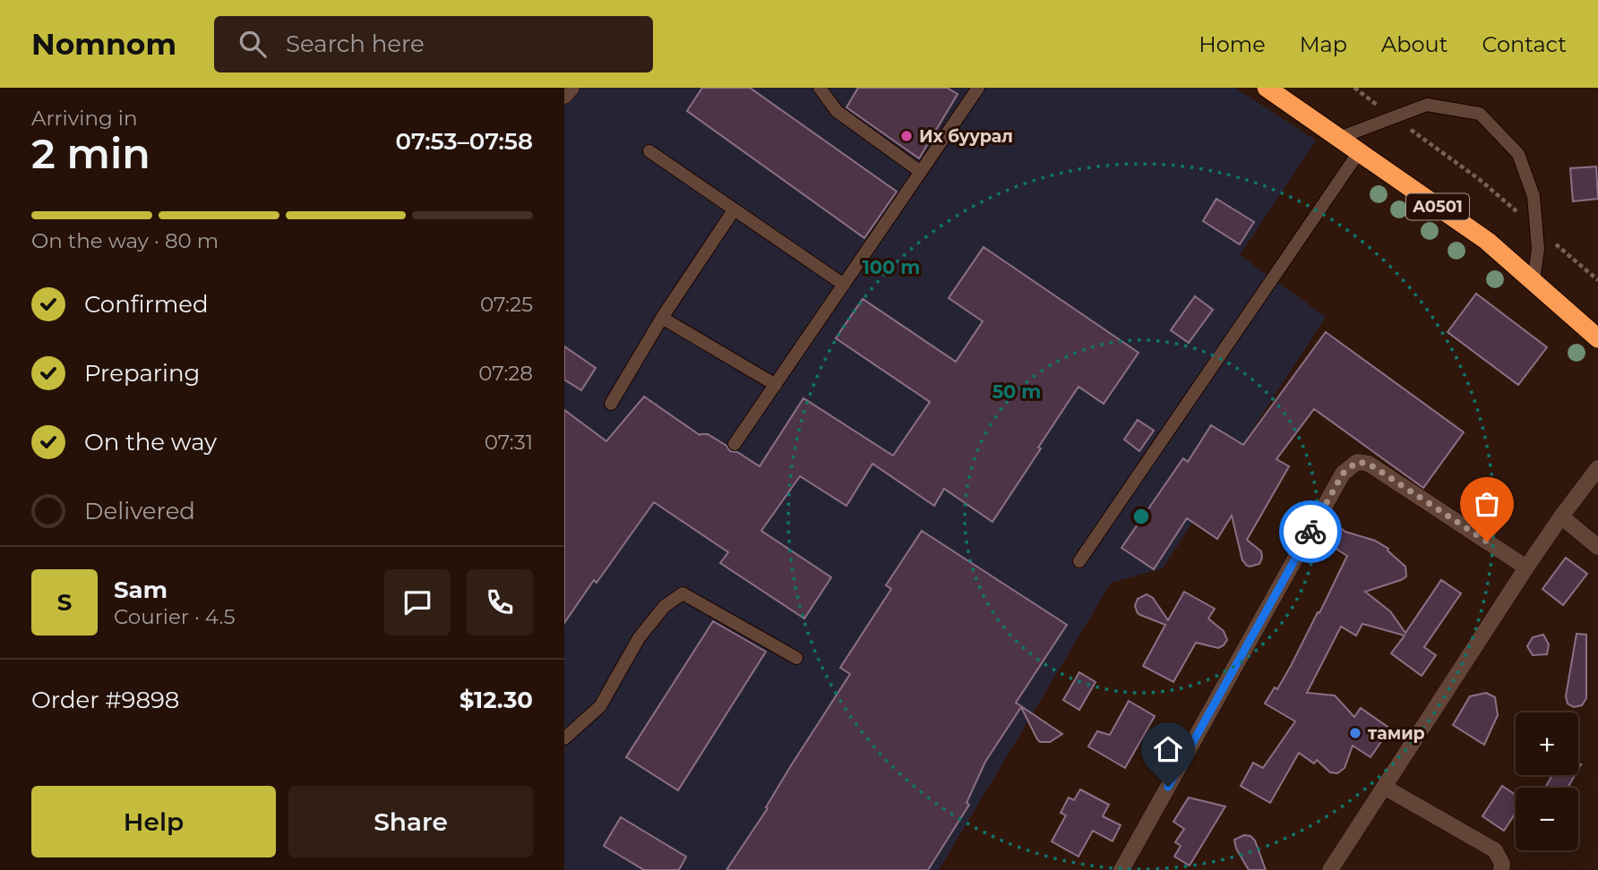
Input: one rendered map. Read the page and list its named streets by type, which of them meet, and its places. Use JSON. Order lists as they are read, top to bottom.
{
  "streets": {
    "highway": ["A0501"]
  },
  "places": ["Их буурал", "тамир"],
  "page": {
    "header": "Nomnom",
    "search": "Search here",
    "nav": [
      "Home",
      "Map",
      "About",
      "Contact"
    ],
    "heading": ["2 min", "Arriving in", "07:53–07:58"],
    "panel": [
      "Sam",
      "Courier · 4.5",
      "Order #9898",
      "$12.30"
    ],
    "bar": "On the way · 80 m",
    "list": [
      ["Confirmed", "07:25"],
      ["Preparing", "07:28"],
      ["On the way", "07:31"],
      "Delivered"
    ],
    "round": "S",
    "map_buttons": ["+", "−"],
    "buttons": ["Help", "Share"]
  },
  "rings": ["100 m", "50 m"]
}
